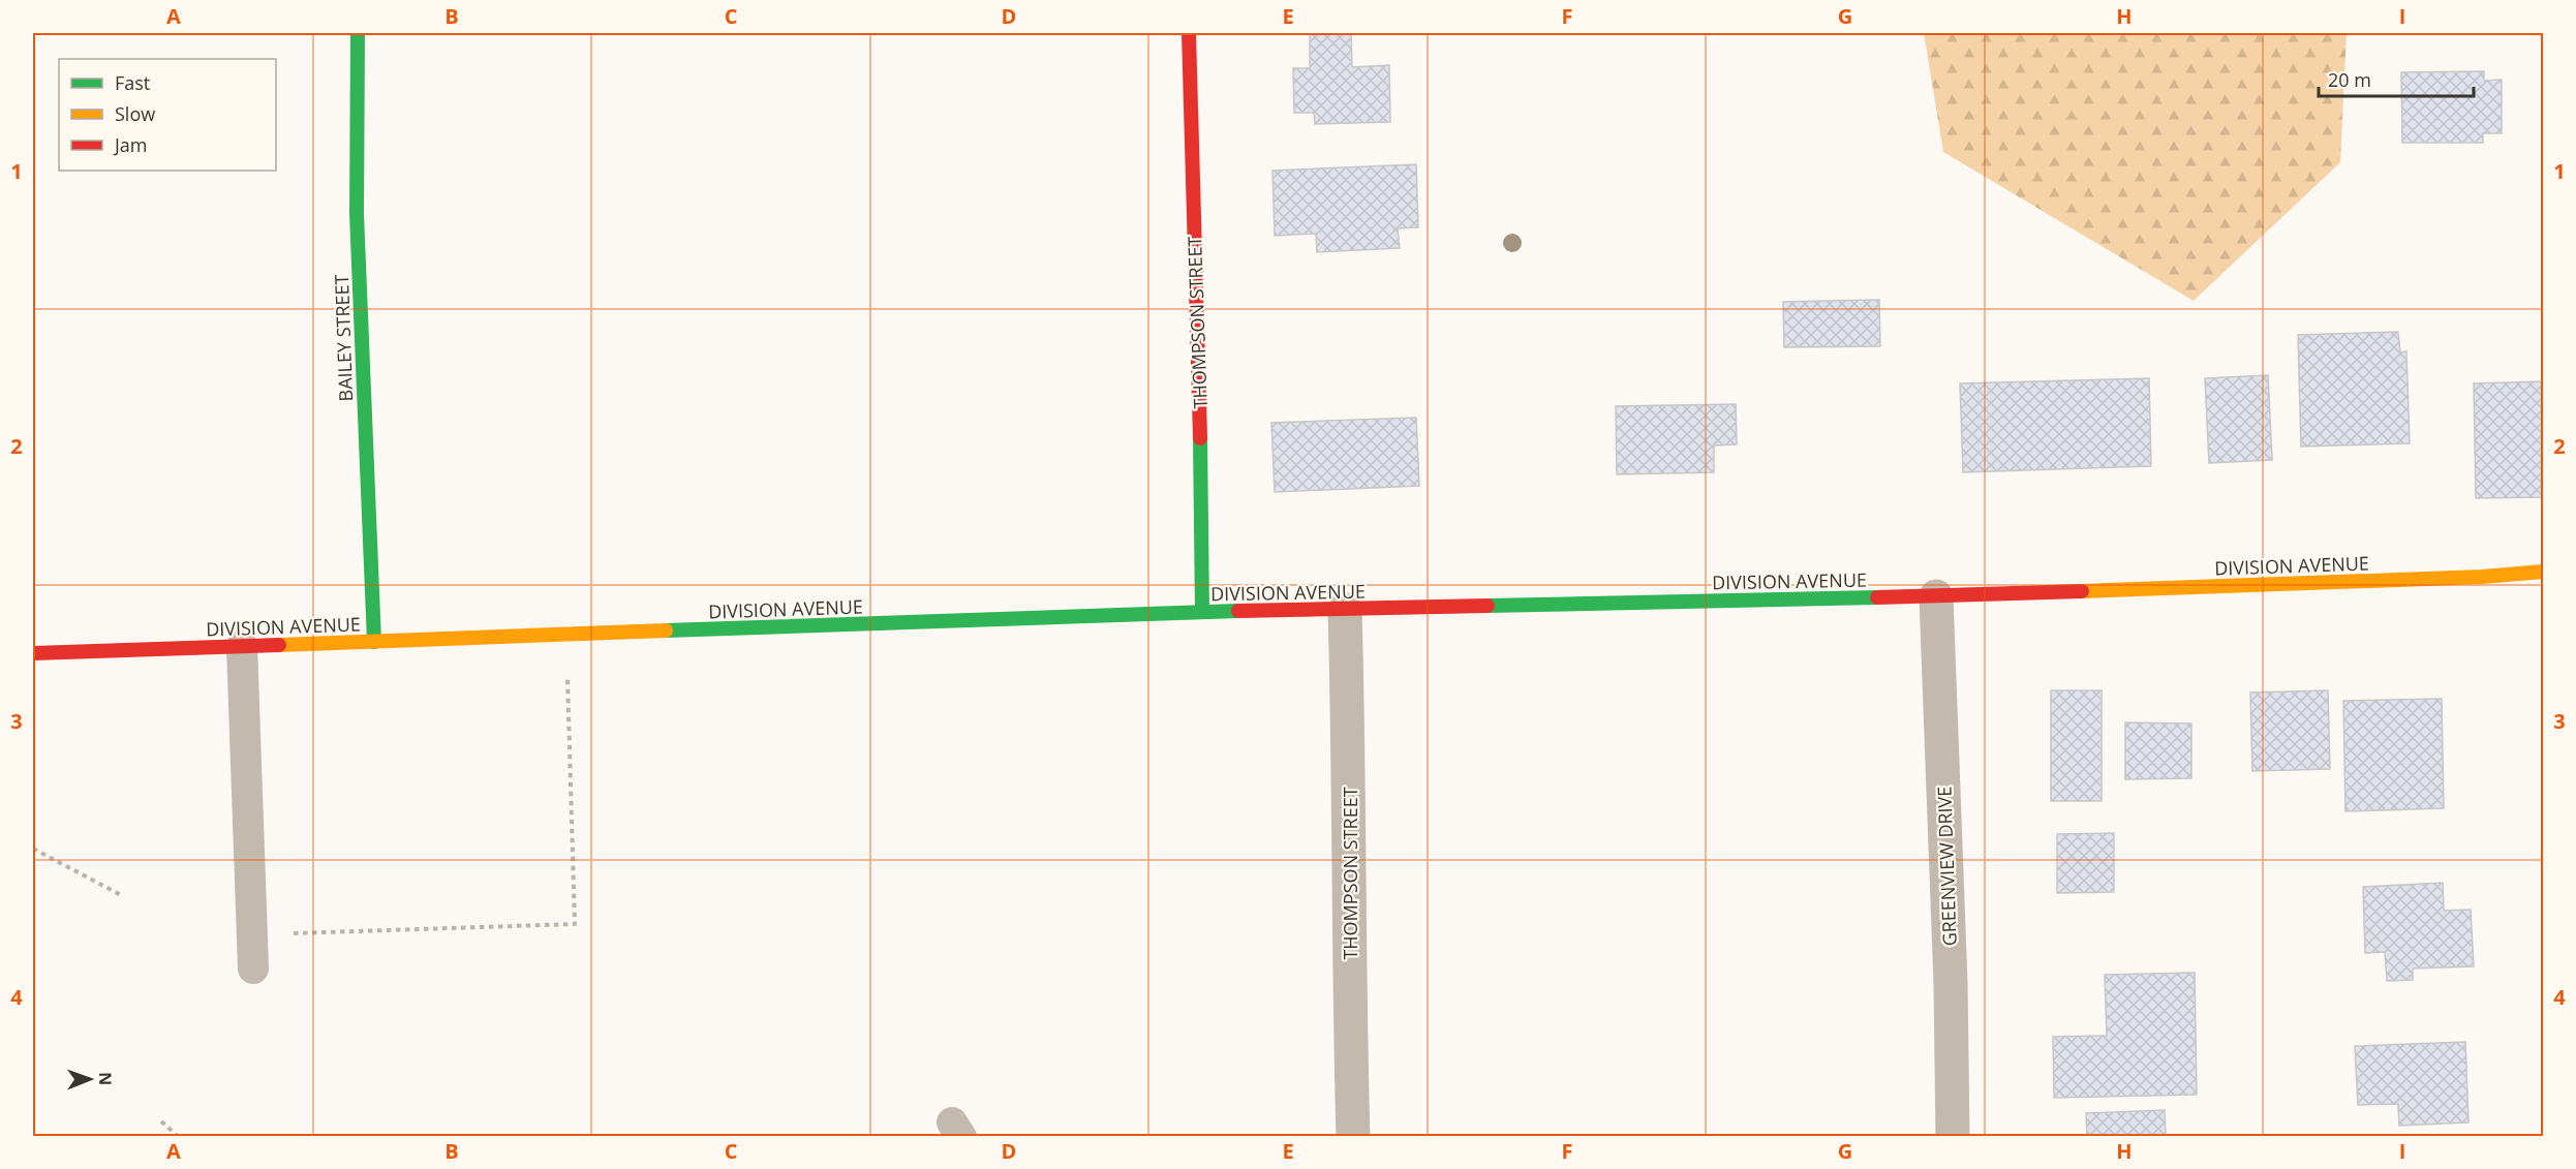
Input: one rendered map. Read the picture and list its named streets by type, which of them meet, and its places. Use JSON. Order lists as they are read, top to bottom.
{
  "streets": {
    "street": [
      "THOMPSON STREET",
      "BAILEY STREET",
      "DIVISION AVENUE",
      "GREENVIEW DRIVE"
    ]
  },
  "crossings": [
    ["THOMPSON STREET", "DIVISION AVENUE"],
    ["BAILEY STREET", "DIVISION AVENUE"],
    ["DIVISION AVENUE", "GREENVIEW DRIVE"]
  ],
  "legend": ["Fast", "Slow", "Jam"],
  "scale_bar": "20 m",
  "north": "right",
  "grid": {
    "columns": [
      "A",
      "B",
      "C",
      "D",
      "E",
      "F",
      "G",
      "H",
      "I"
    ],
    "rows": [
      "1",
      "2",
      "3",
      "4"
    ]
  }
}
